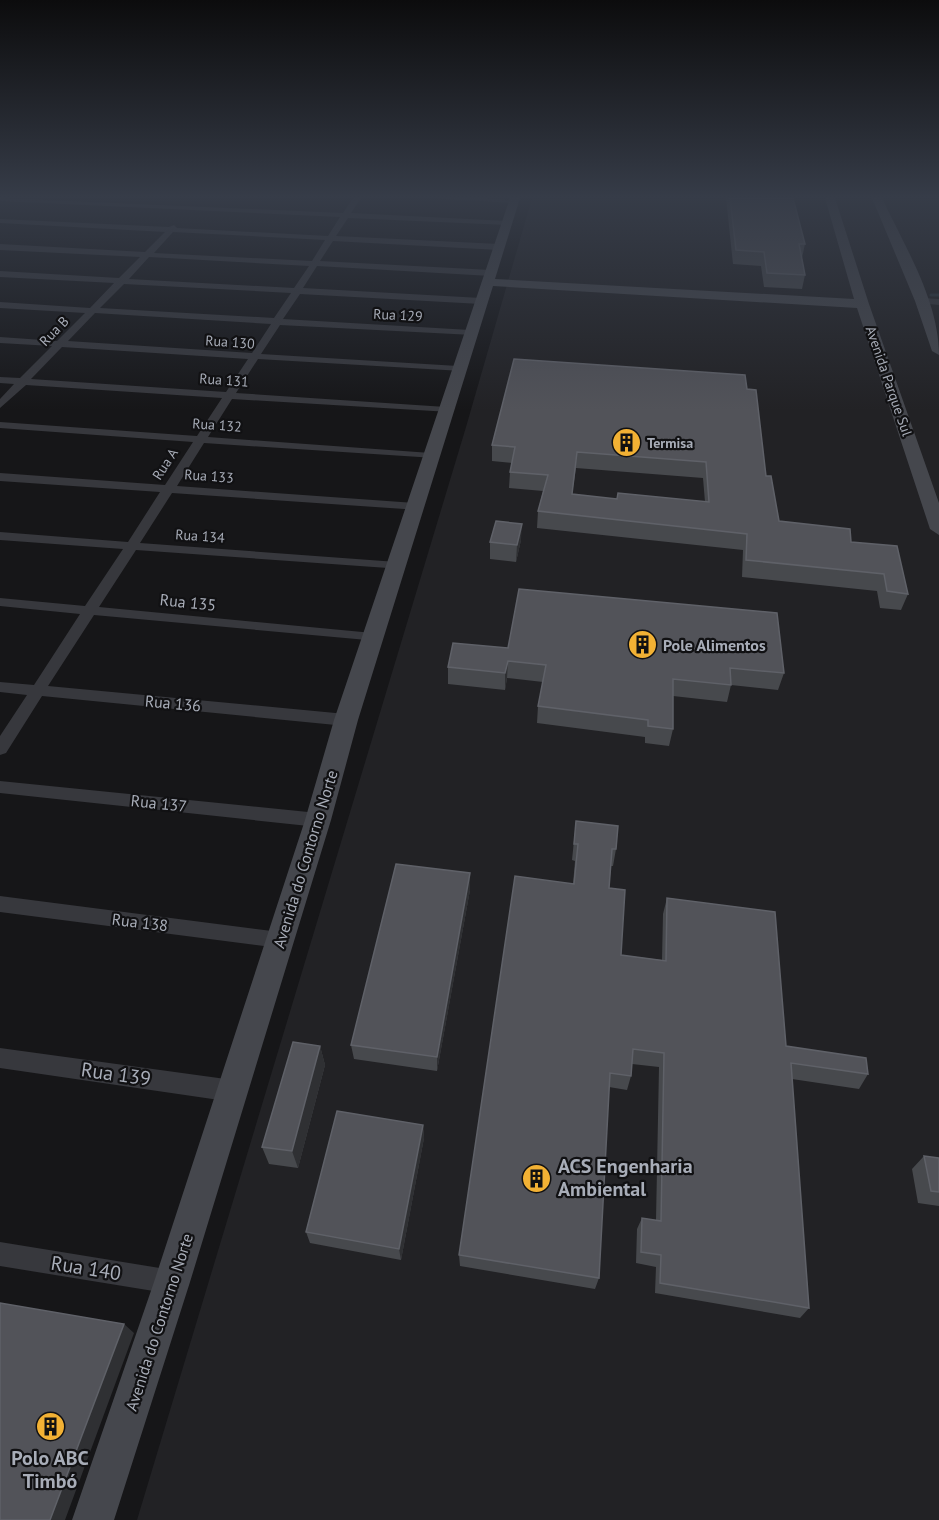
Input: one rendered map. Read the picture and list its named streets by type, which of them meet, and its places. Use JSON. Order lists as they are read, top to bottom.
{
  "streets": {
    "street": [
      "Rua 129",
      "Rua B",
      "Rua 130",
      "Rua 131",
      "Avenida Parque Sul",
      "Rua 132",
      "Rua A",
      "Rua 133",
      "Rua 134",
      "Rua 135",
      "Rua 136",
      "Rua 137",
      "Avenida do Contorno Norte",
      "Rua 138",
      "Rua 139",
      "Rua 140"
    ]
  },
  "crossings": [
    ["Rua 129", "Rua B"],
    ["Rua 129", "Rua A"],
    ["Rua 129", "Avenida do Contorno Norte"],
    ["Rua B", "Rua 130"],
    ["Rua B", "Rua 131"],
    ["Rua 130", "Rua A"],
    ["Rua 130", "Avenida do Contorno Norte"],
    ["Rua 131", "Rua A"],
    ["Rua 131", "Avenida do Contorno Norte"],
    ["Rua 132", "Rua A"],
    ["Rua 132", "Avenida do Contorno Norte"],
    ["Rua A", "Rua 133"],
    ["Rua A", "Rua 134"],
    ["Rua A", "Rua 135"],
    ["Rua A", "Rua 136"],
    ["Rua 133", "Avenida do Contorno Norte"],
    ["Rua 134", "Avenida do Contorno Norte"],
    ["Rua 135", "Avenida do Contorno Norte"],
    ["Rua 136", "Avenida do Contorno Norte"],
    ["Rua 137", "Avenida do Contorno Norte"],
    ["Avenida do Contorno Norte", "Rua 138"],
    ["Avenida do Contorno Norte", "Rua 139"],
    ["Avenida do Contorno Norte", "Rua 140"]
  ],
  "places": {
    "building": [
      "Termisa",
      "Pole Alimentos",
      "ACS Engenharia Ambiental",
      "Polo ABC Timbó"
    ]
  }
}
